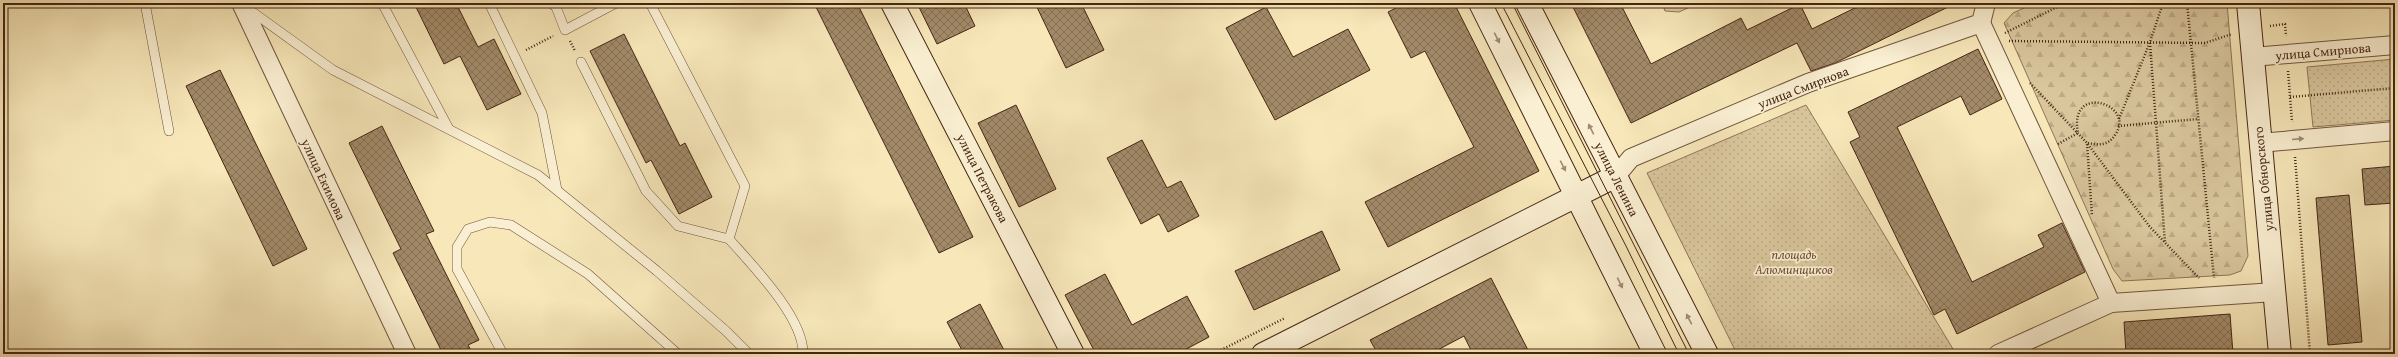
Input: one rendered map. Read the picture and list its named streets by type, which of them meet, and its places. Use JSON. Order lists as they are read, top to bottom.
{
  "streets": {
    "main road": ["улица Петракова", "улица Ленина", "улица Обнорского"],
    "street": ["улица Смирнова", "улица Екимова"]
  },
  "crossings": [
    ["улица Смирнова", "улица Ленина"],
    ["улица Смирнова", "улица Обнорского"]
  ],
  "parks": ["площадь Алюминщиков"]
}
